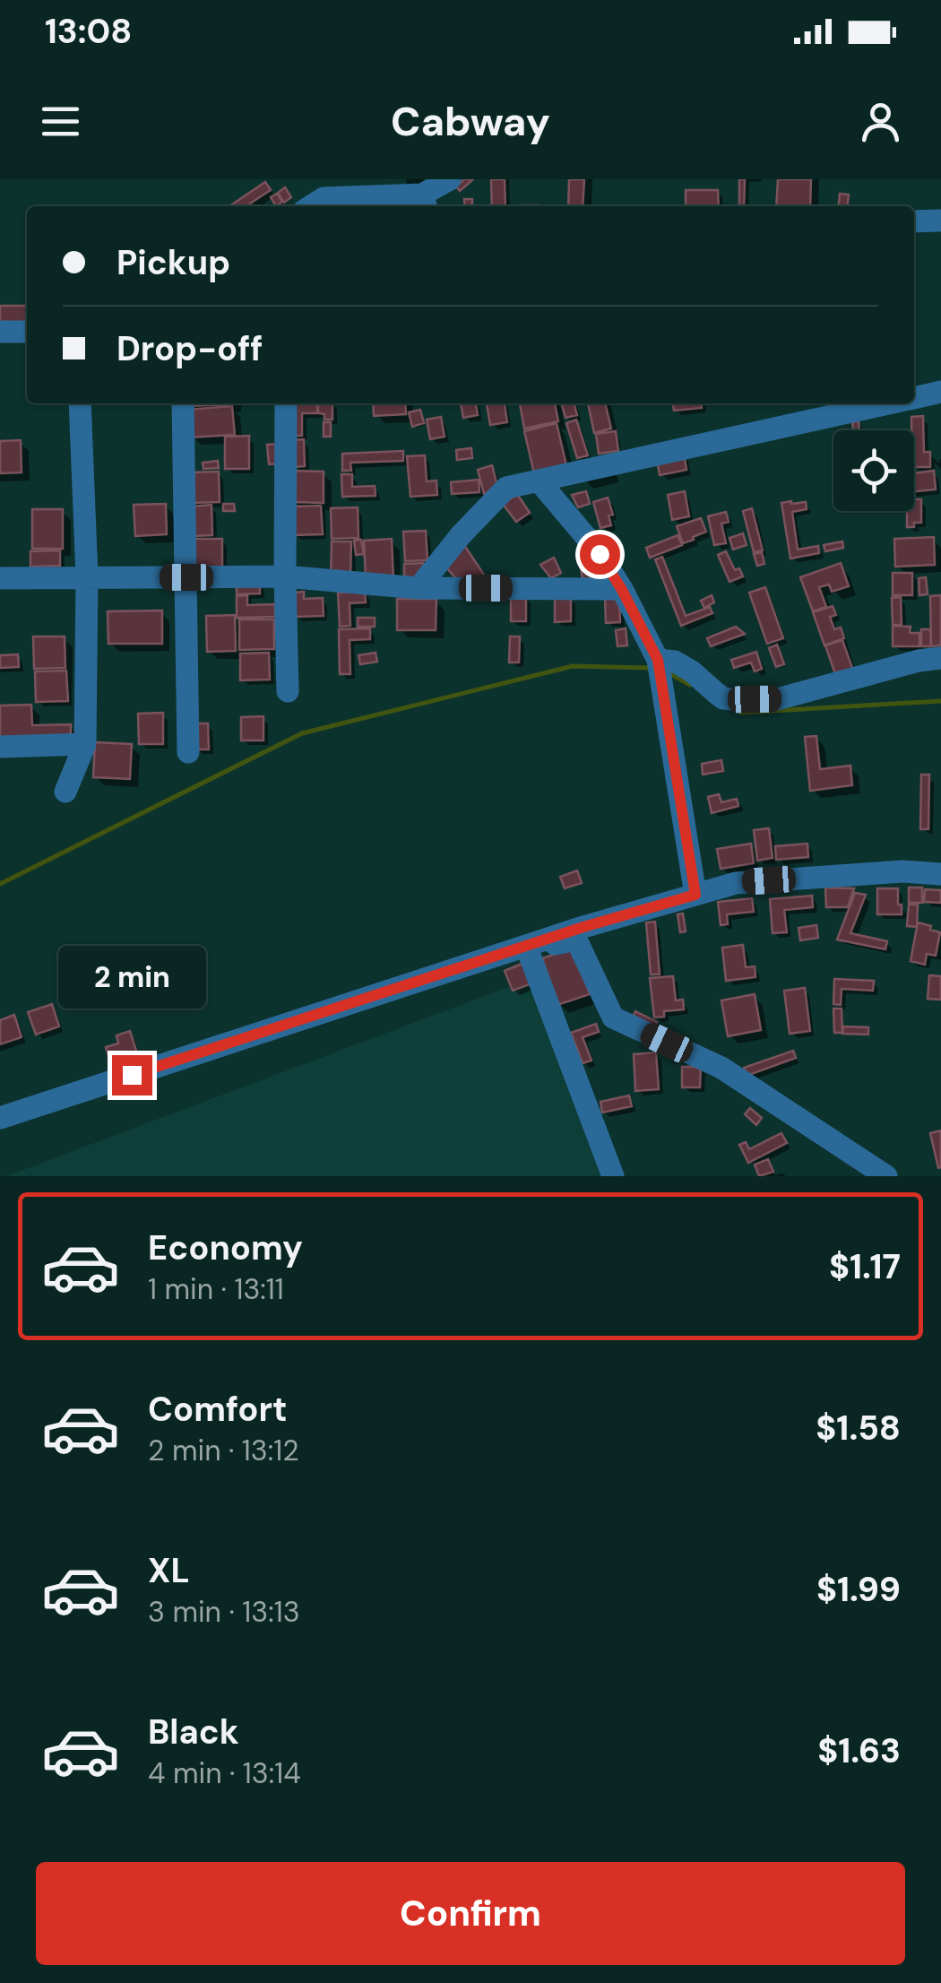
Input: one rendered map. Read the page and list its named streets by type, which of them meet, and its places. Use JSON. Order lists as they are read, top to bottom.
{
  "page": {
    "status": "13:08",
    "header": "Cabway",
    "banner": ["Pickup", "Drop-off"],
    "bubble": "2 min",
    "list": [
      {
        "name": "Economy",
        "note": "1 min · 13:11",
        "value": "$1.17"
      },
      {
        "name": "Comfort",
        "note": "2 min · 13:12",
        "value": "$1.58"
      },
      {
        "name": "XL",
        "note": "3 min · 13:13",
        "value": "$1.99"
      },
      {
        "name": "Black",
        "note": "4 min · 13:14",
        "value": "$1.63"
      }
    ],
    "buttons": "Confirm"
  }
}
